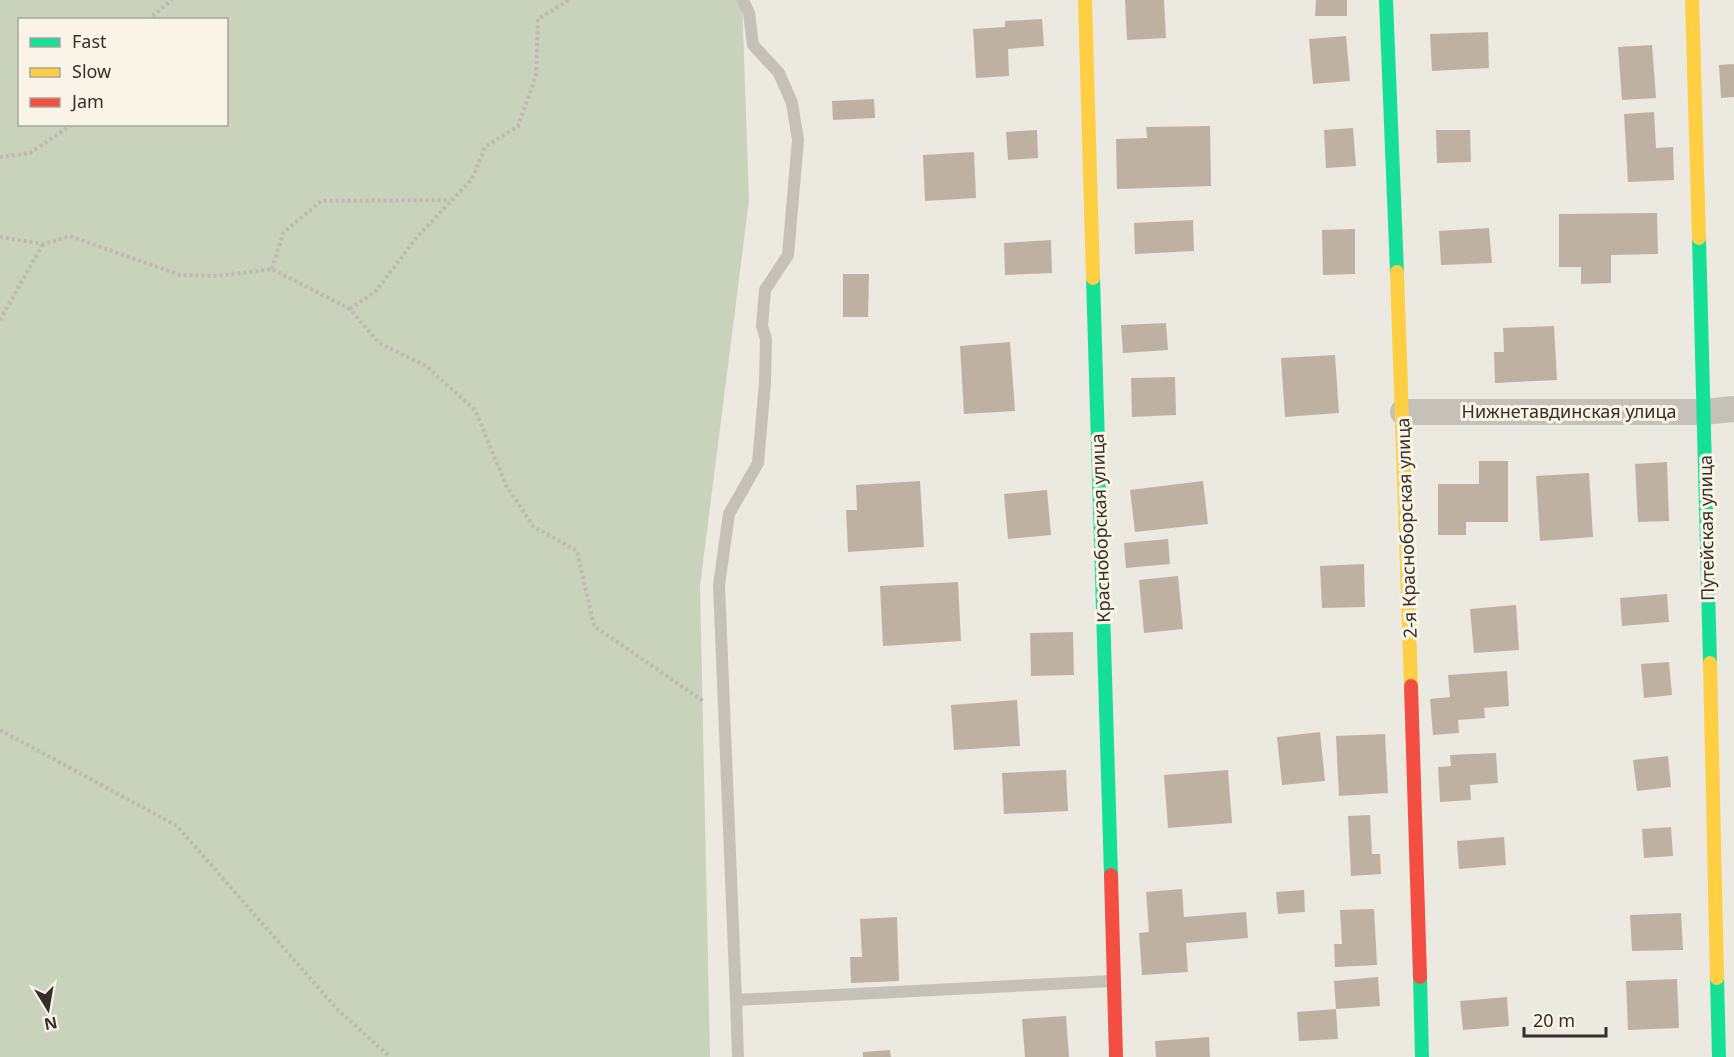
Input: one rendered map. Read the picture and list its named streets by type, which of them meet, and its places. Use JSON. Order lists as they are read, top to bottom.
{
  "streets": {
    "street": [
      "Нижнетавдинская улица",
      "Красноборская улица",
      "2-я Красноборская улица",
      "Путейская улица"
    ]
  },
  "crossings": [
    ["Нижнетавдинская улица", "2-я Красноборская улица"],
    ["Нижнетавдинская улица", "Путейская улица"]
  ],
  "legend": ["Fast", "Slow", "Jam"],
  "scale_bar": "20 m",
  "north": "bottom"
}
